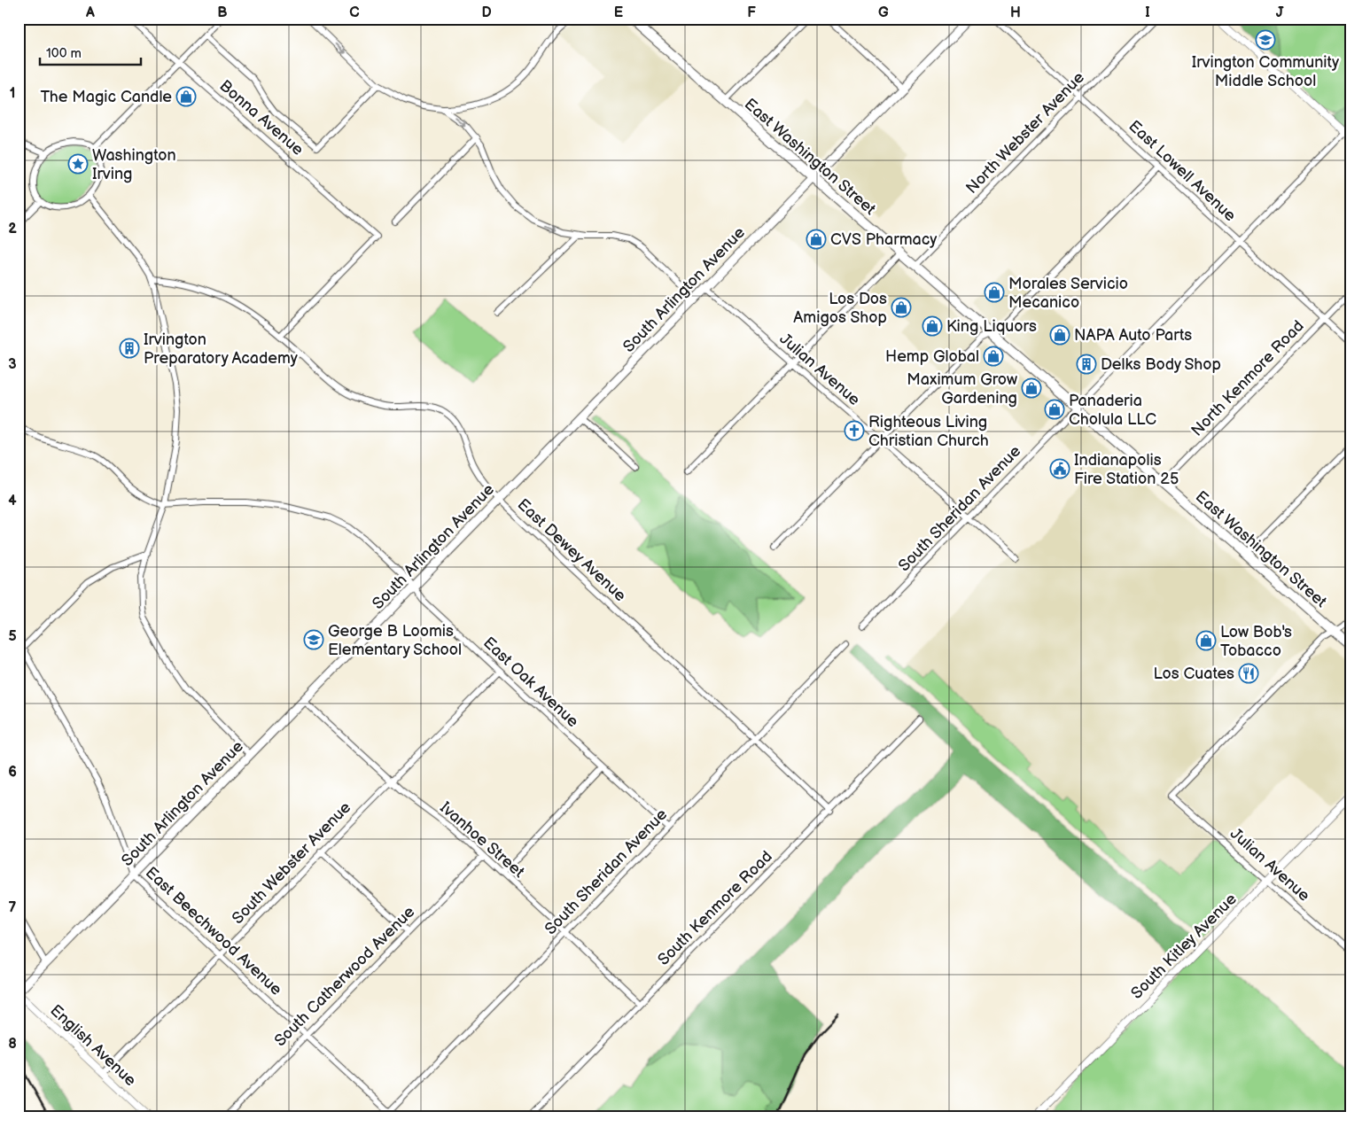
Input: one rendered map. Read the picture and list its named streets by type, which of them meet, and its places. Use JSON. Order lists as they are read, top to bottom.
{
  "streets": {
    "main road": ["East Washington Street", "South Arlington Avenue"],
    "street": [
      "Bonna Avenue",
      "North Webster Avenue",
      "East Lowell Avenue",
      "Julian Avenue",
      "North Kenmore Road",
      "South Sheridan Avenue",
      "East Dewey Avenue",
      "East Oak Avenue",
      "Ivanhoe Street",
      "South Webster Avenue",
      "South Kenmore Road",
      "East Beechwood Avenue",
      "South Kitley Avenue",
      "South Catherwood Avenue",
      "English Avenue"
    ]
  },
  "crossings": [
    ["Bonna Avenue", "East Dewey Avenue"],
    ["North Webster Avenue", "East Washington Street"],
    ["North Webster Avenue", "East Lowell Avenue"],
    ["East Washington Street", "South Arlington Avenue"],
    ["East Washington Street", "Julian Avenue"],
    ["East Washington Street", "North Kenmore Road"],
    ["East Washington Street", "South Sheridan Avenue"],
    ["East Lowell Avenue", "North Kenmore Road"],
    ["East Lowell Avenue", "South Sheridan Avenue"],
    ["South Arlington Avenue", "Julian Avenue"],
    ["South Arlington Avenue", "East Dewey Avenue"],
    ["South Arlington Avenue", "East Oak Avenue"],
    ["South Arlington Avenue", "Ivanhoe Street"],
    ["South Arlington Avenue", "East Beechwood Avenue"],
    ["South Arlington Avenue", "English Avenue"],
    ["Julian Avenue", "South Sheridan Avenue"],
    ["Julian Avenue", "South Kitley Avenue"],
    ["South Sheridan Avenue", "East Dewey Avenue"],
    ["South Sheridan Avenue", "East Oak Avenue"],
    ["South Sheridan Avenue", "Ivanhoe Street"],
    ["South Sheridan Avenue", "East Beechwood Avenue"],
    ["East Dewey Avenue", "South Kenmore Road"],
    ["East Oak Avenue", "South Webster Avenue"],
    ["Ivanhoe Street", "South Webster Avenue"],
    ["Ivanhoe Street", "South Kenmore Road"],
    ["Ivanhoe Street", "South Catherwood Avenue"],
    ["South Webster Avenue", "East Beechwood Avenue"],
    ["South Webster Avenue", "English Avenue"],
    ["East Beechwood Avenue", "South Catherwood Avenue"]
  ],
  "places": {
    "school or university": ["Irvington Community Middle School", "George B Loomis Elementary School"],
    "shop": [
      "The Magic Candle",
      "CVS Pharmacy",
      "Morales Servicio Mecanico",
      "Los Dos Amigos Shop",
      "King Liquors",
      "NAPA Auto Parts",
      "Hemp Global",
      "Maximum Grow Gardening",
      "Panaderia Cholula LLC",
      "Low Bob's Tobacco"
    ],
    "place": ["Washington Irving"],
    "building": ["Irvington Preparatory Academy", "Delks Body Shop"],
    "church": ["Righteous Living Christian Church"],
    "public building": ["Indianapolis Fire Station 25"],
    "restaurant": ["Los Cuates"]
  },
  "scale_bar": "100 m",
  "grid": {
    "columns": [
      "A",
      "B",
      "C",
      "D",
      "E",
      "F",
      "G",
      "H",
      "I",
      "J"
    ],
    "rows": [
      "1",
      "2",
      "3",
      "4",
      "5",
      "6",
      "7",
      "8"
    ]
  }
}
